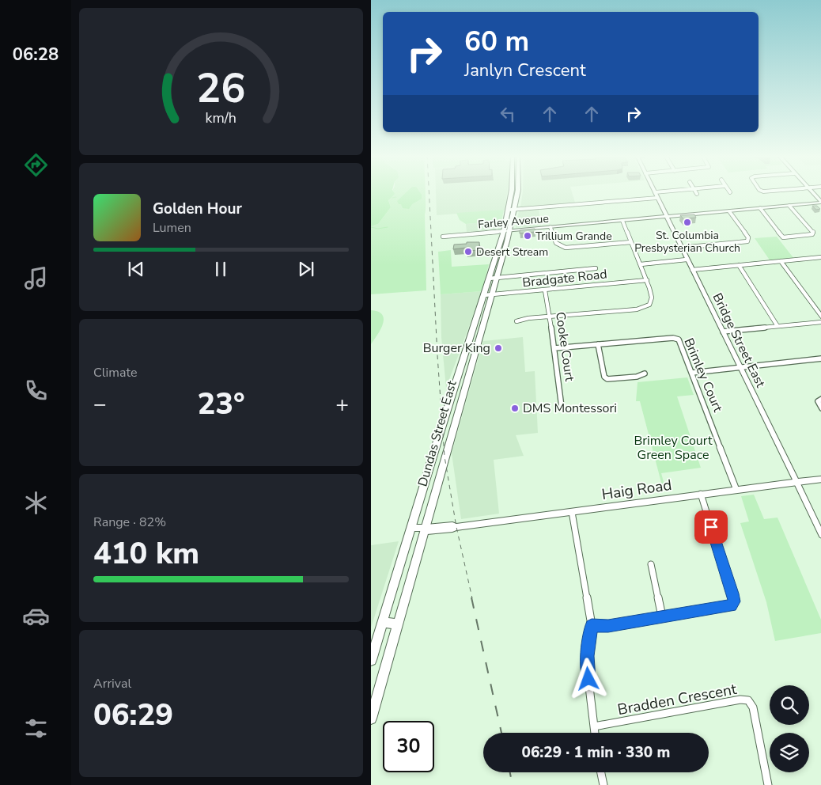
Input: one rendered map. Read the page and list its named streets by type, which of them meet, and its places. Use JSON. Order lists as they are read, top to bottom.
{
  "streets": {
    "main road": ["Dundas Street East"],
    "street": [
      "Farley Avenue",
      "Bradgate Road",
      "Bridge Street East",
      "Cooke Court",
      "Brimley Court",
      "Haig Road",
      "Bradden Crescent"
    ]
  },
  "crossings": [
    ["Farley Avenue", "Bridge Street East"],
    ["Farley Avenue", "Dundas Street East"],
    ["Bradgate Road", "Cooke Court"],
    ["Bradgate Road", "Dundas Street East"],
    ["Bridge Street East", "Haig Road"],
    ["Cooke Court", "Brimley Court"],
    ["Brimley Court", "Haig Road"],
    ["Dundas Street East", "Haig Road"]
  ],
  "parks": ["Brimley Court Green Space"],
  "places": [
    "St. Columbia Presbysterian Church",
    "Trillium Grande",
    "Desert Stream",
    "Burger King",
    "DMS Montessori"
  ],
  "page": {
    "tabs": "06:28",
    "turn": ["60 m", "Janlyn Crescent"],
    "song": ["Golden Hour", "Lumen"],
    "tile": [
      "Climate",
      ["Range · 82%", "410 km"],
      ["Arrival", "06:29"]
    ],
    "heat": ["−", "23°", "+"],
    "limit": "30",
    "trip": "06:29 · 1 min · 330 m",
    "gauge": ["26", "km/h"]
  }
}
